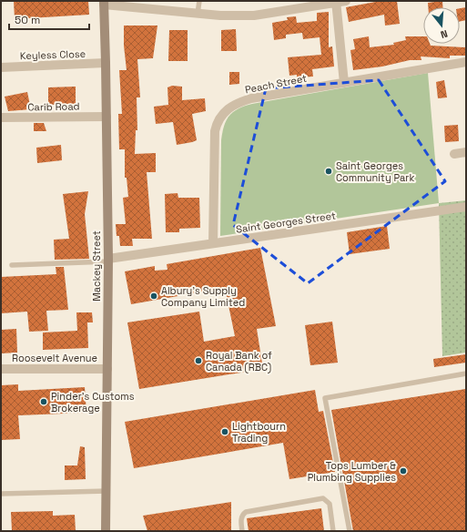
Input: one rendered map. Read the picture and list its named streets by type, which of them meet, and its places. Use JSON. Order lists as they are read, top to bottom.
{
  "streets": {
    "main road": ["Mackey Street"],
    "street": [
      "Keyless Close",
      "Peach Street",
      "Carib Road",
      "Saint Georges Street",
      "Roosevelt Avenue"
    ]
  },
  "crossings": [
    ["Keyless Close", "Mackey Street"],
    ["Peach Street", "Saint Georges Street"],
    ["Carib Road", "Mackey Street"],
    ["Saint Georges Street", "Mackey Street"],
    ["Mackey Street", "Roosevelt Avenue"]
  ],
  "places": [
    "Saint Georges Community Park",
    "Albury's Supply Company Limited",
    "Royal Bank of Canada (RBC)",
    "Pinder's Customs Brokerage",
    "Lightbourn Trading",
    "Tops Lumber & Plumbing Supplies"
  ],
  "scale_bar": "50 m",
  "north": "bottom"
}
